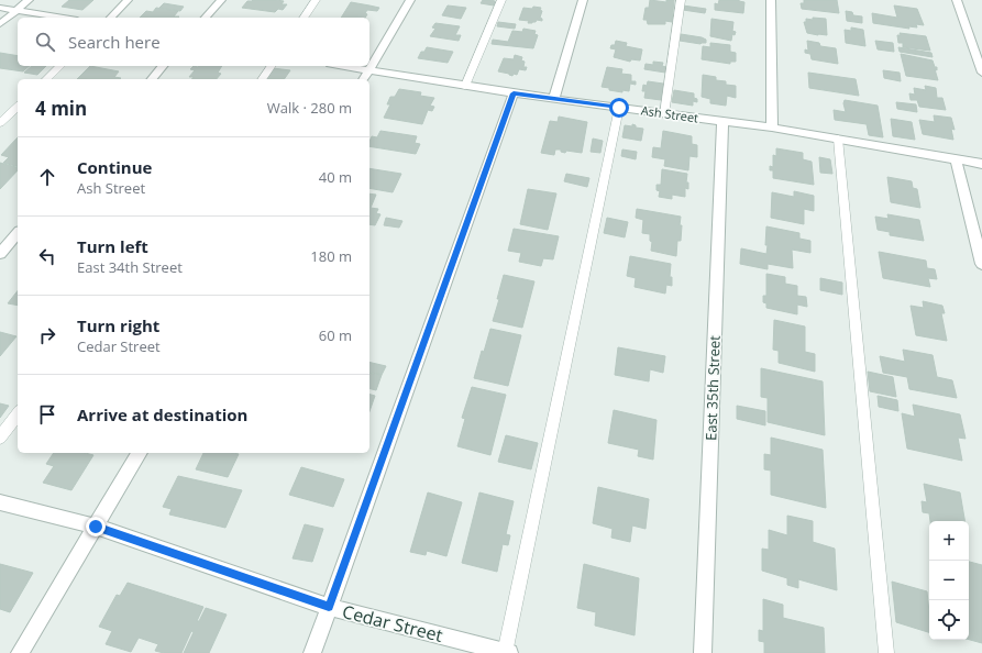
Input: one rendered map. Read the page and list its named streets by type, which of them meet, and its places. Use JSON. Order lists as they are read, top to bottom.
{
  "streets": {
    "street": ["Ash Street", "East 35th Street", "Cedar Street"]
  },
  "crossings": [
    ["Ash Street", "East 35th Street"]
  ],
  "page": {
    "search": "Search here",
    "heading": ["4 min", "Walk · 280 m"],
    "list": [
      ["Continue", "Ash Street", "40 m"],
      ["Turn left", "East 34th Street", "180 m"],
      ["Turn right", "Cedar Street", "60 m"],
      "Arrive at destination"
    ],
    "map_buttons": ["+", "−"]
  }
}
